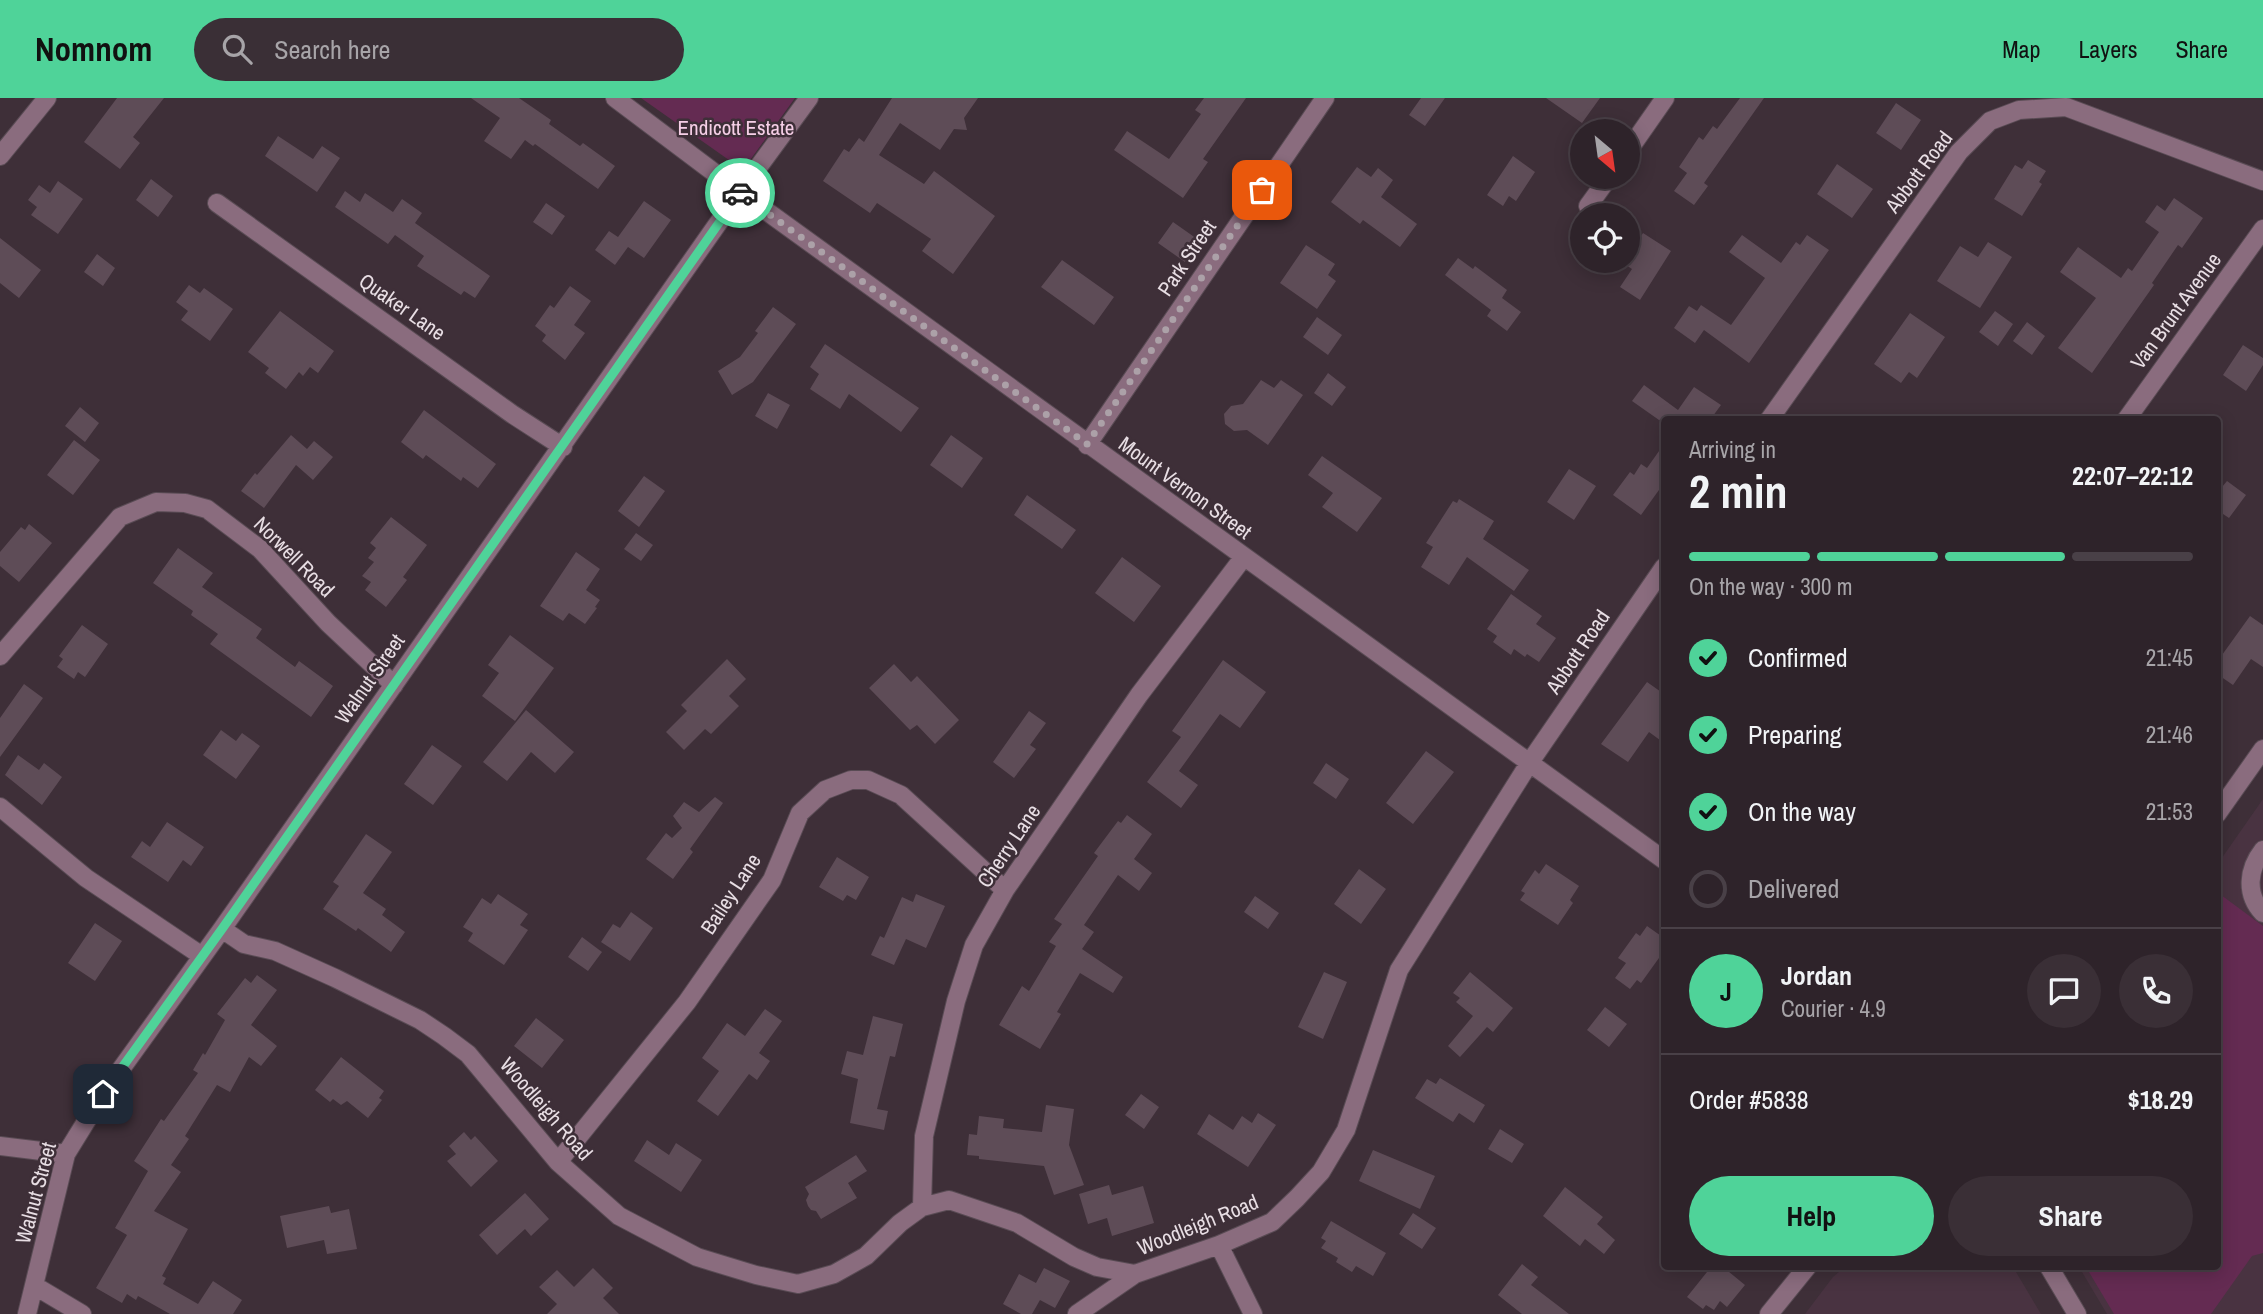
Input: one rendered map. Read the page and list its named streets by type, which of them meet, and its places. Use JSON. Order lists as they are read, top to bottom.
{
  "streets": {
    "street": [
      "Abbott Road",
      "Park Street",
      "Quaker Lane",
      "Van Brunt Avenue",
      "Mount Vernon Street",
      "Norwell Road",
      "Walnut Street",
      "Cherry Lane",
      "Bailey Lane",
      "Woodleigh Road"
    ]
  },
  "crossings": [
    ["Abbott Road", "Mount Vernon Street"],
    ["Abbott Road", "Woodleigh Road"],
    ["Park Street", "Mount Vernon Street"],
    ["Quaker Lane", "Walnut Street"],
    ["Mount Vernon Street", "Walnut Street"],
    ["Mount Vernon Street", "Cherry Lane"],
    ["Mount Vernon Street", "Woodleigh Road"],
    ["Norwell Road", "Walnut Street"],
    ["Walnut Street", "Woodleigh Road"],
    ["Cherry Lane", "Bailey Lane"],
    ["Cherry Lane", "Woodleigh Road"],
    ["Bailey Lane", "Woodleigh Road"]
  ],
  "parks": ["Endicott Estate"],
  "north": "bottom right",
  "page": {
    "header": "Nomnom",
    "search": "Search here",
    "nav": ["Map", "Layers", "Share"],
    "heading": ["2 min", "Arriving in", "22:07–22:12"],
    "panel": [
      "Jordan",
      "Courier · 4.9",
      "Order #5838",
      "$18.29"
    ],
    "bar": "On the way · 300 m",
    "list": [
      ["Confirmed", "21:45"],
      ["Preparing", "21:46"],
      ["On the way", "21:53"],
      "Delivered"
    ],
    "round": "J",
    "buttons": ["Help", "Share"]
  }
}
